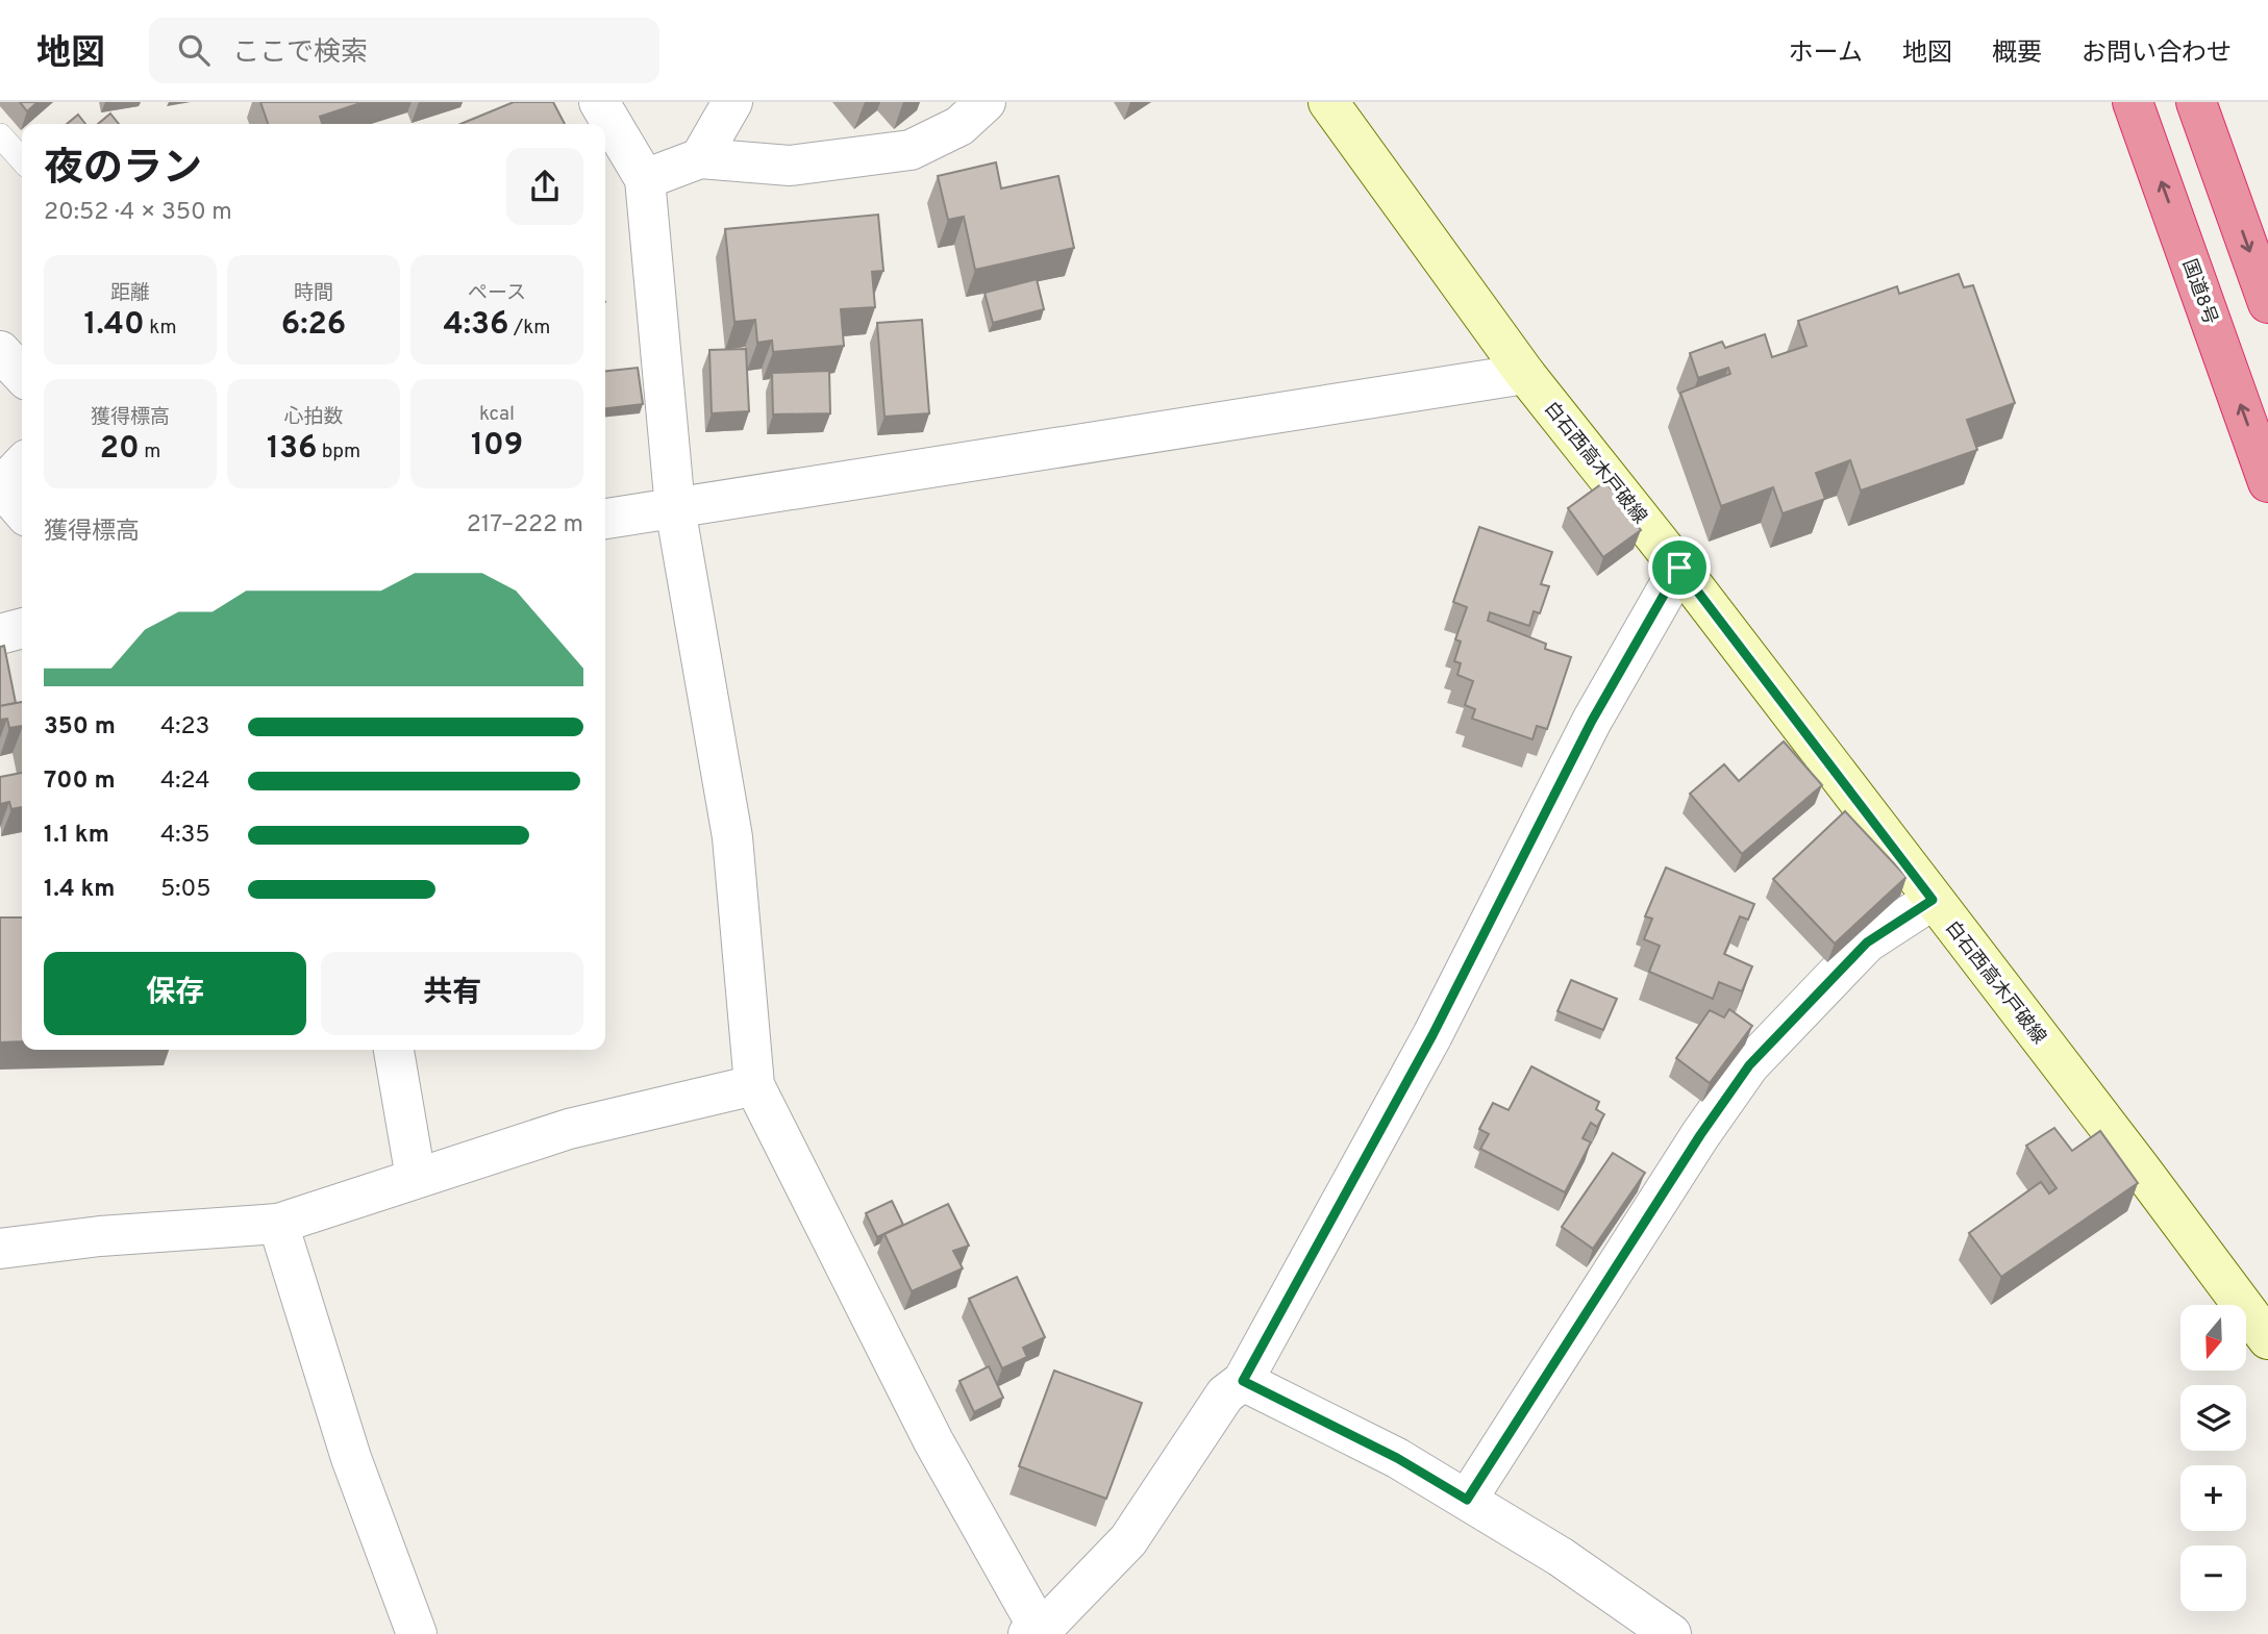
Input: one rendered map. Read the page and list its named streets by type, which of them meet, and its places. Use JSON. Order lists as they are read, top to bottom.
{
  "streets": {
    "highway": ["国道8号"],
    "main road": ["白石西高木戸破線"]
  },
  "north": "bottom",
  "page": {
    "header": "地図",
    "search": "ここで検索",
    "nav": [
      "ホーム",
      "地図",
      "概要",
      "お問い合わせ"
    ],
    "heading": ["夜のラン", "20:52 · 4 × 350 m"],
    "stats": [
      ["距離", "1.40 km"],
      ["時間", "6:26"],
      ["ペース", "4:36 /km"],
      ["獲得標高", "20 m"],
      ["心拍数", "136 bpm"],
      ["kcal", "109"]
    ],
    "chart": ["獲得標高", "217–222 m"],
    "list": [
      {
        "name": "350 m",
        "note": "4:23"
      },
      {
        "name": "700 m",
        "note": "4:24"
      },
      {
        "name": "1.1 km",
        "note": "4:35"
      },
      {
        "name": "1.4 km",
        "note": "5:05"
      }
    ],
    "buttons": ["保存", "共有"],
    "map_buttons": ["+", "−"]
  }
}
